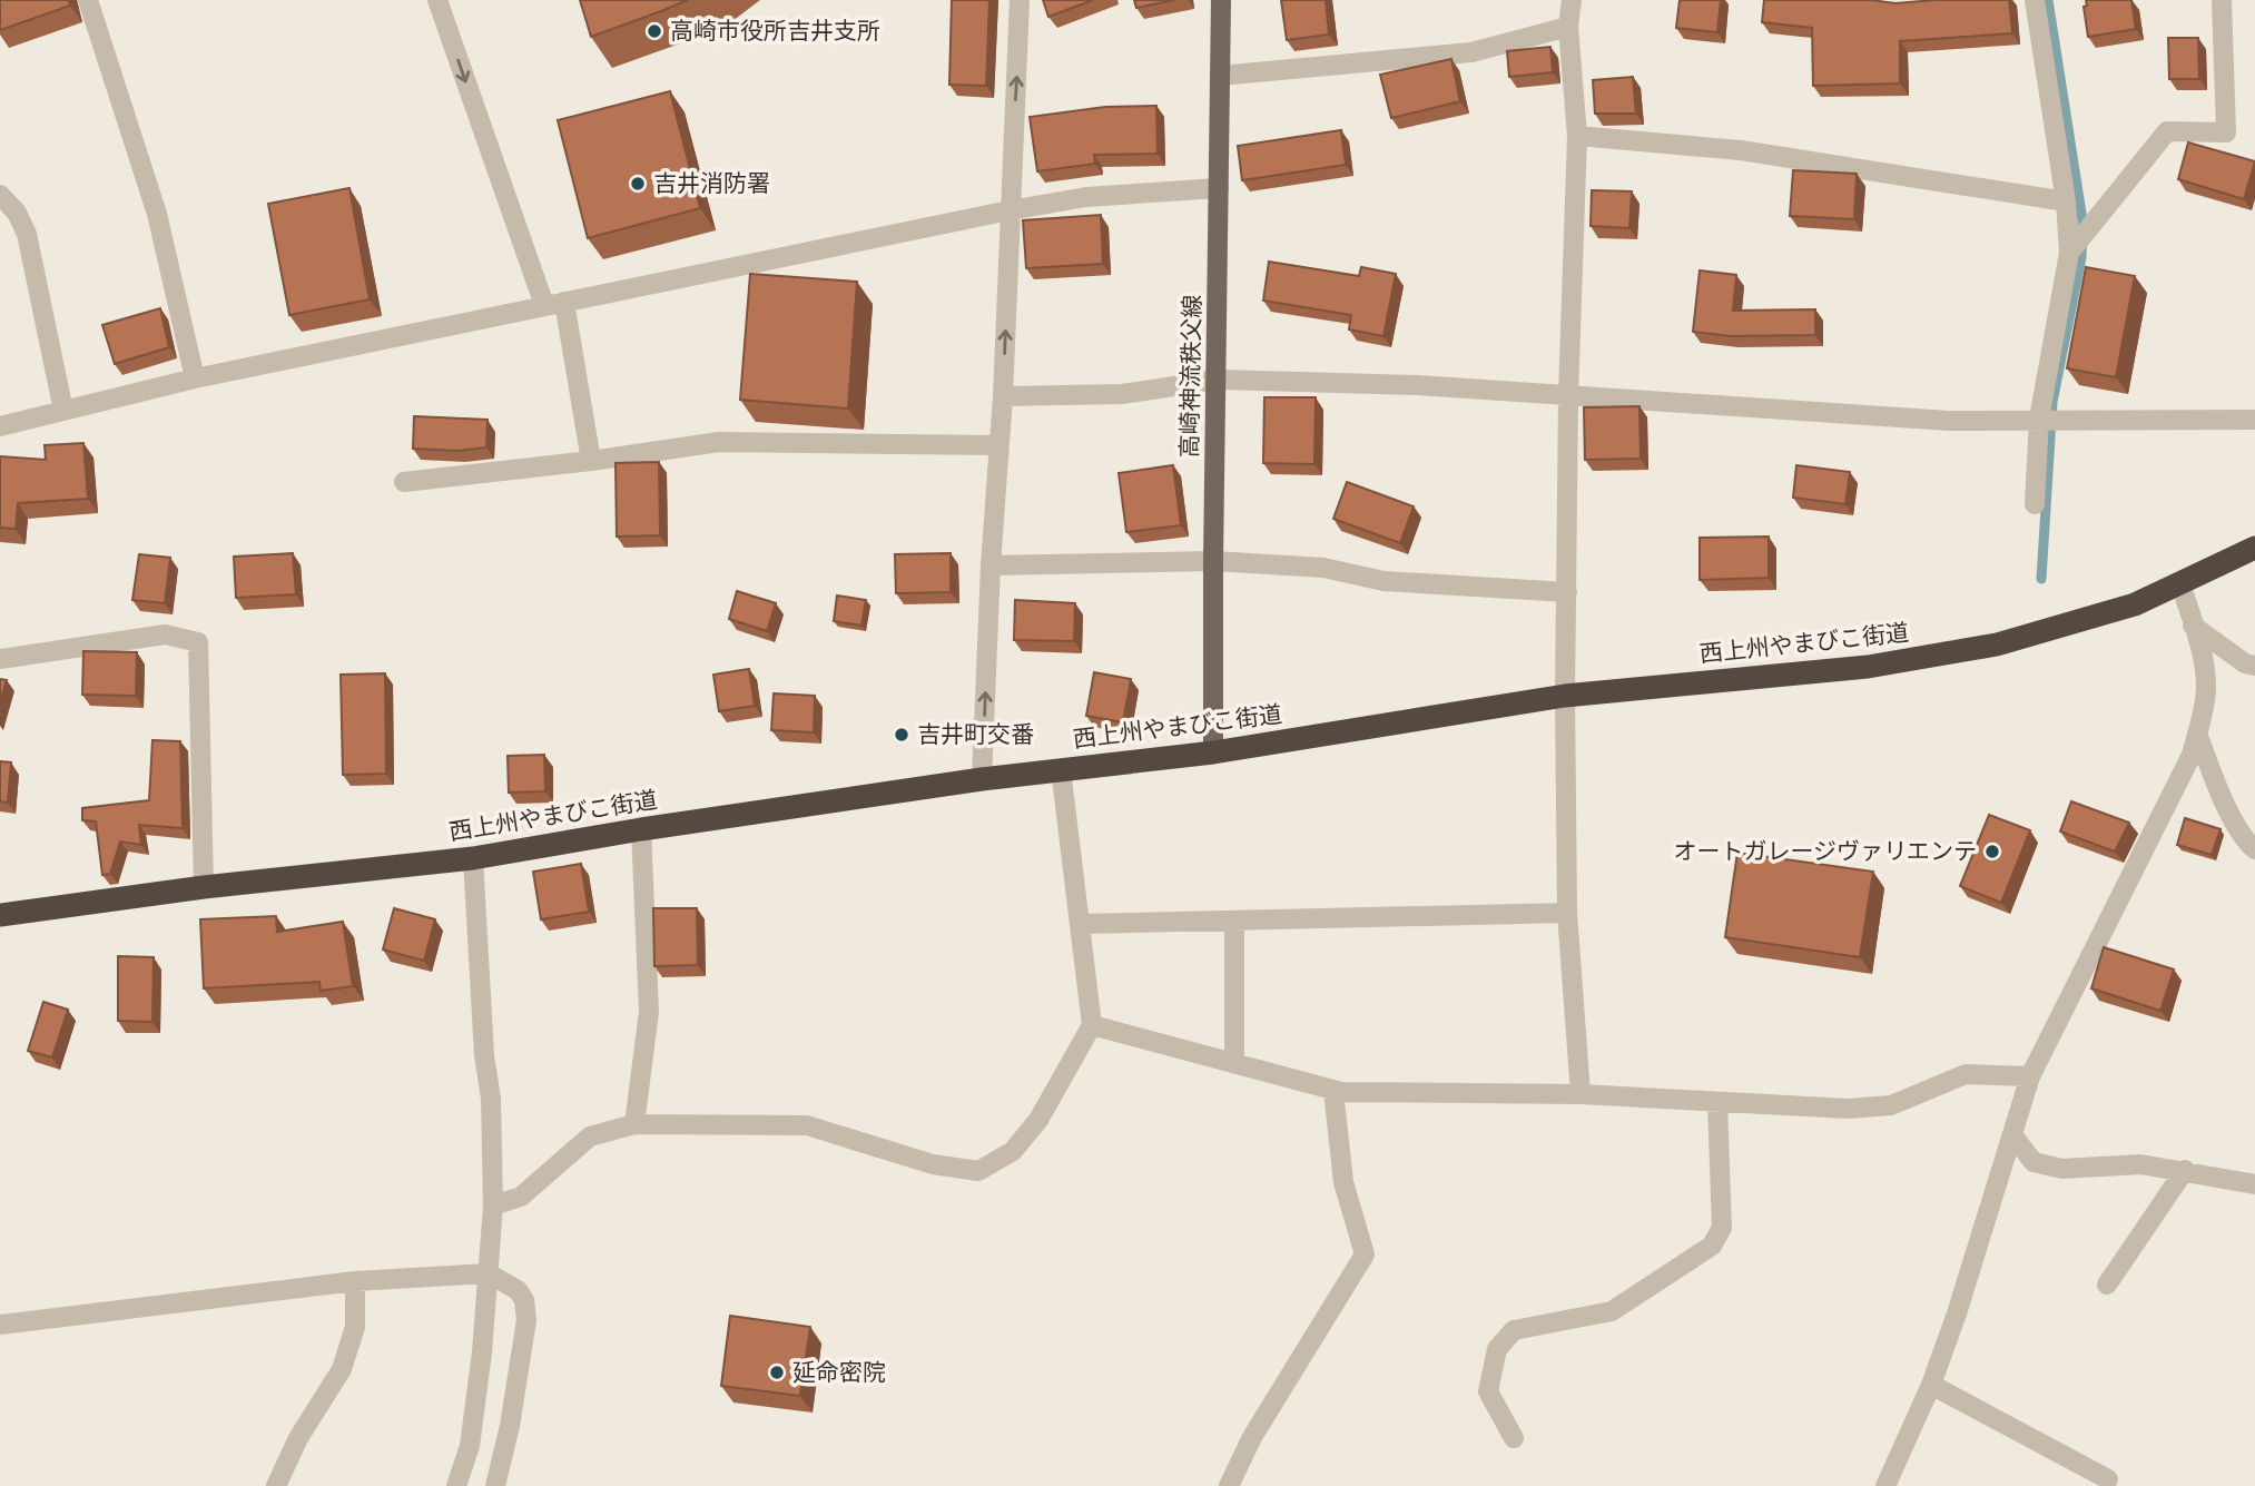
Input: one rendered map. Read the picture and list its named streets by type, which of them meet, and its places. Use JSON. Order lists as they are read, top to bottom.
{
  "streets": {
    "highway": ["西上州やまびこ街道"],
    "main road": ["高崎神流秩父線"]
  },
  "crossings": [
    ["高崎神流秩父線", "西上州やまびこ街道"]
  ],
  "places": [
    "高崎市役所吉井支所",
    "吉井消防署",
    "吉井町交番",
    "オートガレージヴァリエンテ",
    "延命密院"
  ]
}
